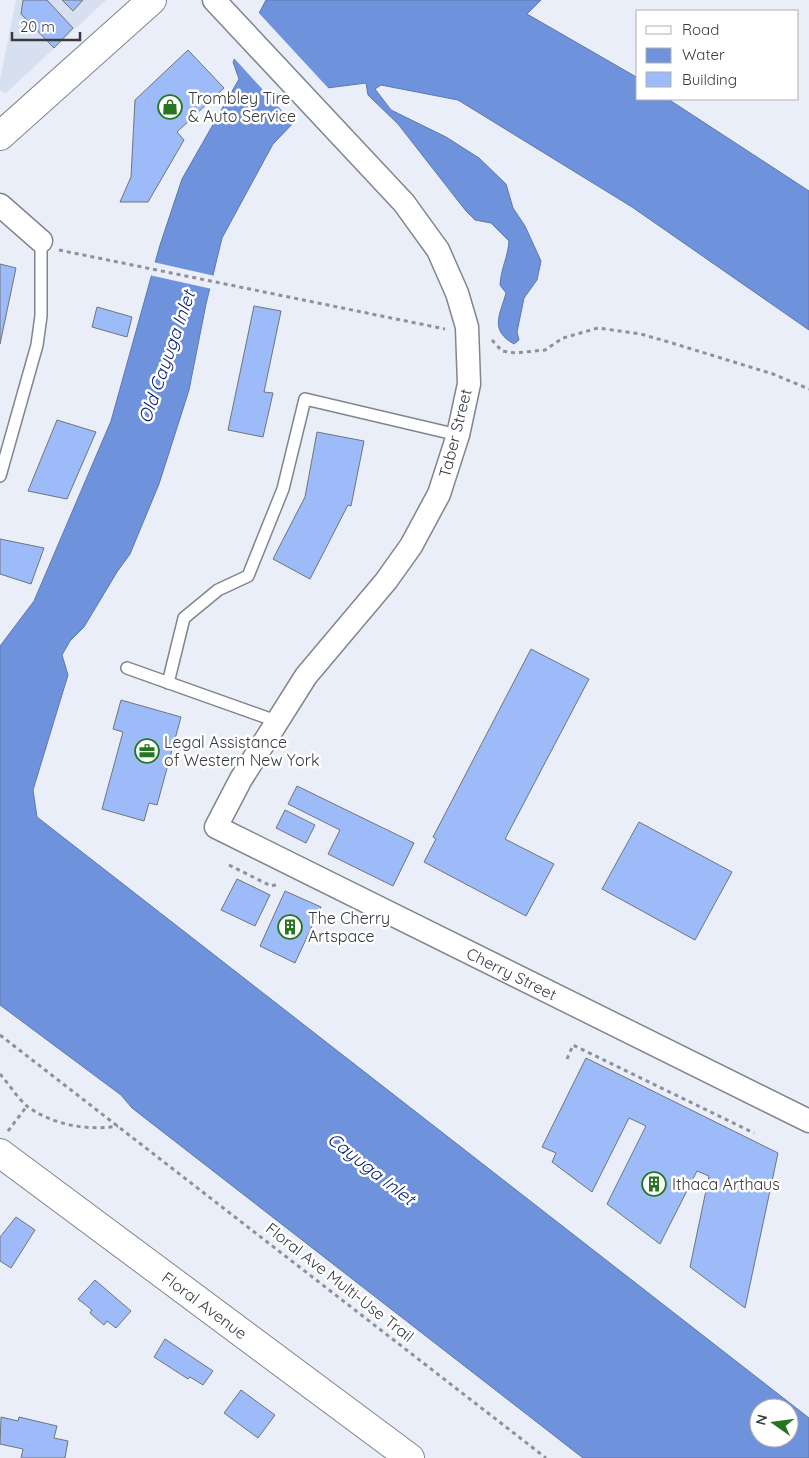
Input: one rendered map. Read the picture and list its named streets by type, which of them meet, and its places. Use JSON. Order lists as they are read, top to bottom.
{
  "streets": {
    "main road": ["Floral Avenue"],
    "street": ["Taber Street", "Cherry Street"],
    "path": ["Floral Ave Multi-Use Trail"]
  },
  "crossings": [
    ["Taber Street", "Cherry Street"]
  ],
  "water": ["Old Cayuga Inlet", "Cayuga Inlet"],
  "places": {
    "shop": ["Trombley Tire & Auto Service"],
    "office": ["Legal Assistance of Western New York"],
    "building": ["The Cherry Artspace", "Ithaca Arthaus"]
  },
  "legend": ["Road", "Water", "Building"],
  "scale_bar": "20 m",
  "north": "left"
}
